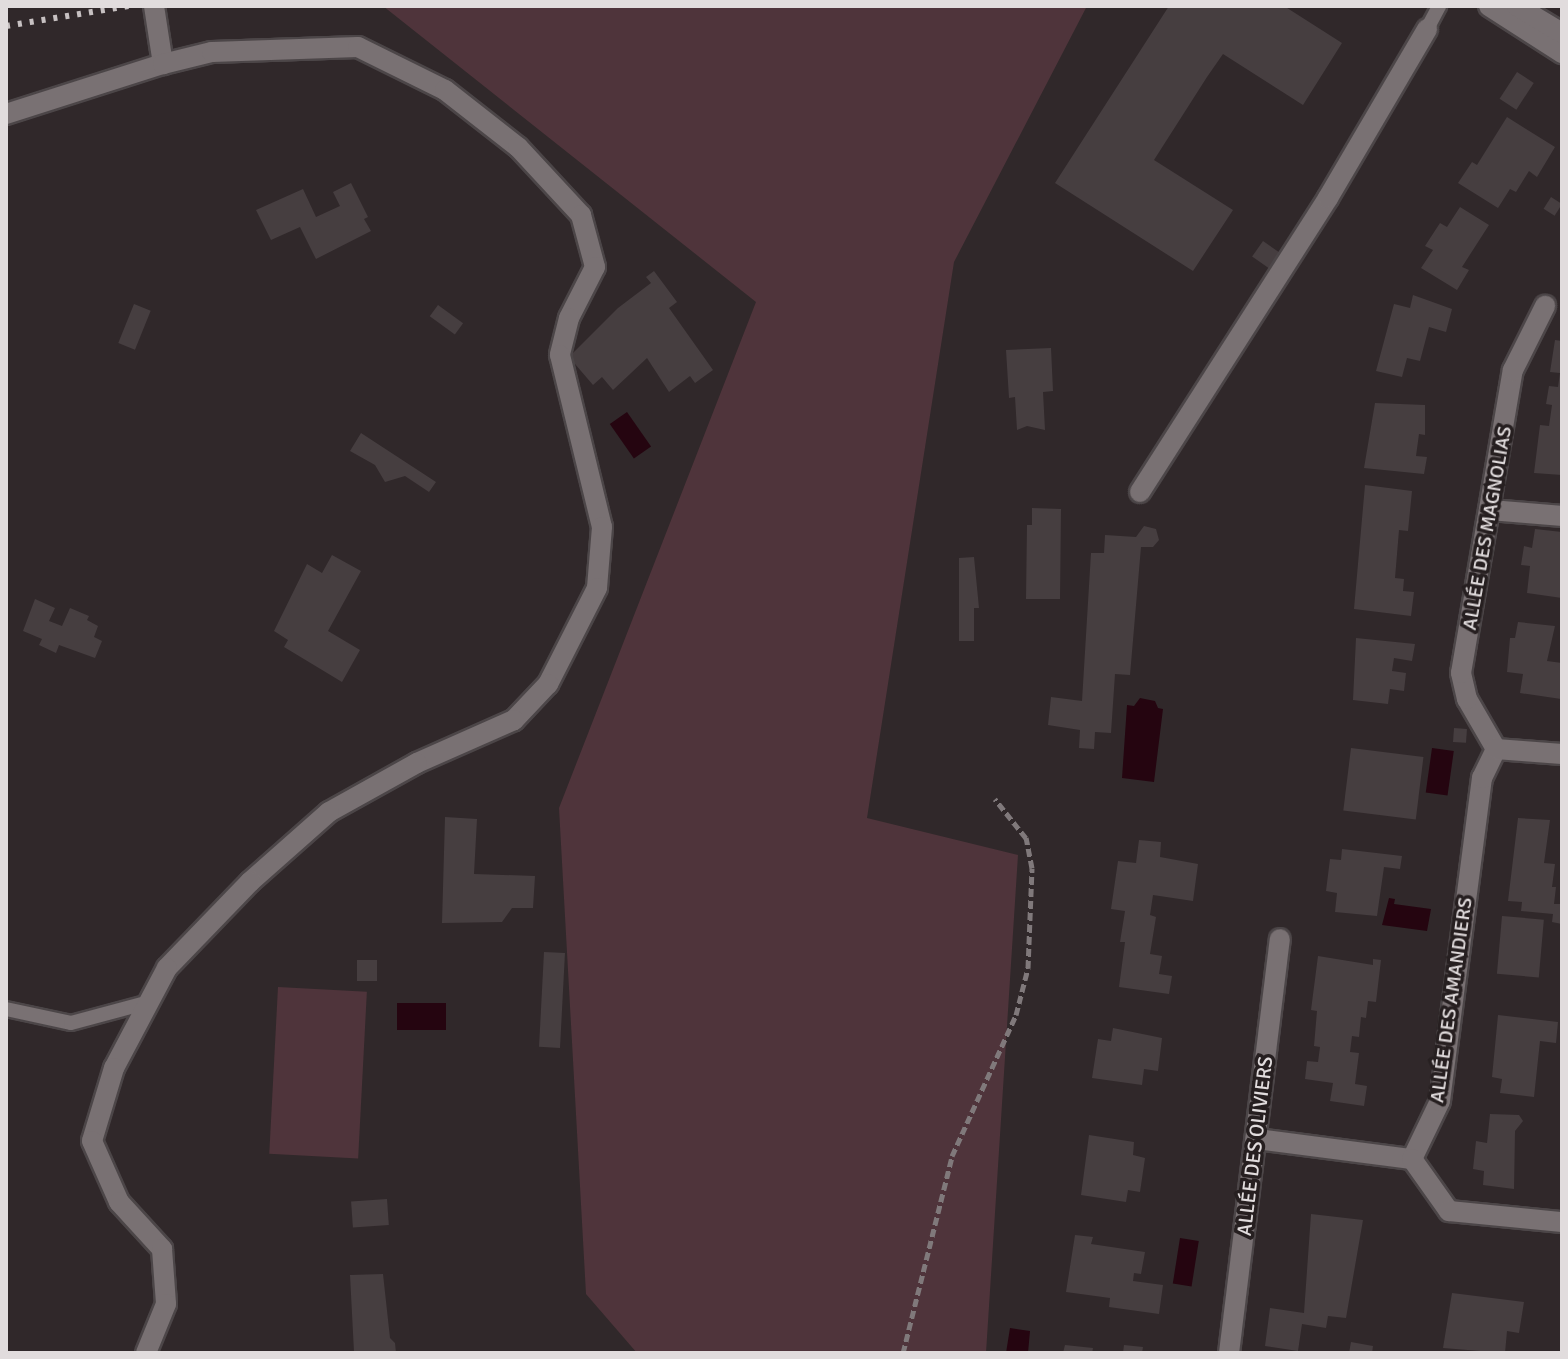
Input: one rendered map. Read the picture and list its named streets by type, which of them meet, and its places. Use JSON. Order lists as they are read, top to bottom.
{
  "streets": {
    "street": ["ALLÉE DES MAGNOLIAS", "ALLÉE DES AMANDIERS", "ALLÉE DES OLIVIERS"]
  },
  "crossings": [
    ["ALLÉE DES MAGNOLIAS", "ALLÉE DES AMANDIERS"]
  ]
}
